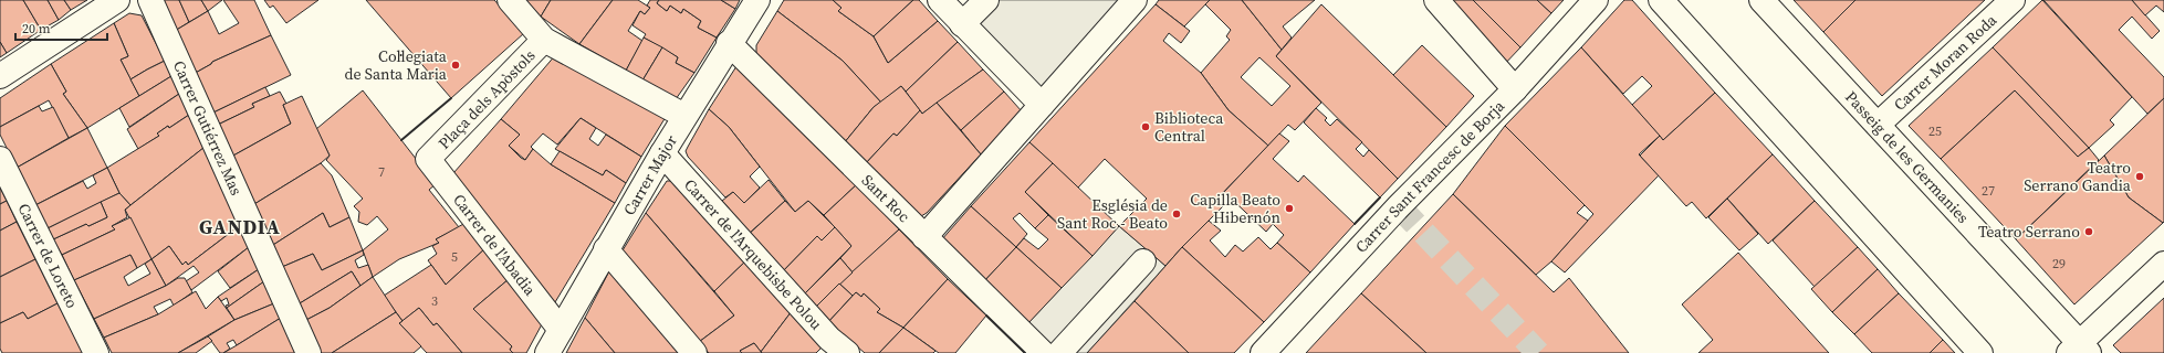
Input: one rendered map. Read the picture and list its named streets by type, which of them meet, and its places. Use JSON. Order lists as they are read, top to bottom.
{
  "streets": {
    "street": [
      "Carrer Moran Roda",
      "Plaça dels Apòstols",
      "Carrer Gutiérrez Mas",
      "Passeig de les Germanies",
      "Carrer Major",
      "Carrer Sant Francesc de Borja",
      "Sant Roc",
      "Carrer de l'Abadia",
      "Carrer de l'Arquebisbe Polou",
      "Carrer de Loreto"
    ]
  },
  "crossings": [
    ["Carrer Moran Roda", "Passeig de les Germanies"],
    ["Plaça dels Apòstols", "Carrer de l'Abadia"],
    ["Carrer Major", "Sant Roc"],
    ["Carrer Major", "Carrer de l'Abadia"],
    ["Carrer Major", "Carrer de l'Arquebisbe Polou"]
  ],
  "districts": ["GANDIA"],
  "places": [
    "Col·legiata de Santa Maria",
    "Biblioteca Central",
    "Teatro Serrano Gandia",
    "Capilla Beato Hibernón",
    "Església de Sant Roc - Beato",
    "Teatro Serrano"
  ],
  "house_numbers": [
    "25",
    "7",
    "27",
    "5",
    "29",
    "3"
  ],
  "scale_bar": "20 m"
}
